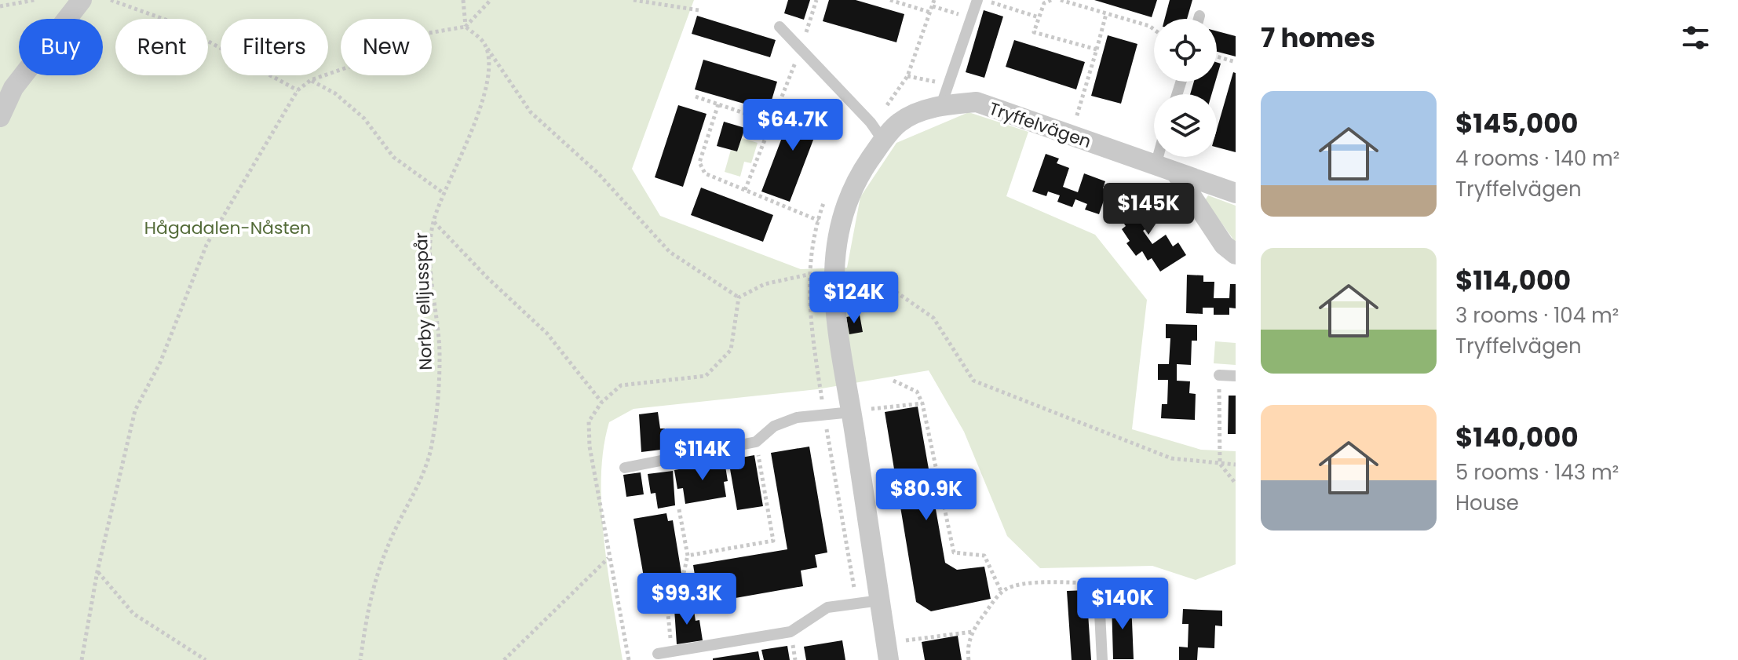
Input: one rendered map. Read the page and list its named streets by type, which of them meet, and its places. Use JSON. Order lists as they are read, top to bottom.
{
  "streets": {
    "street": ["Tryffelvägen"],
    "path": ["Norby elljusspår"]
  },
  "parks": ["Hågadalen-Nåsten"],
  "page": {
    "heading": "7 homes",
    "chip": [
      "Buy",
      "Rent",
      "Filters",
      "New"
    ],
    "list": [
      {
        "name": "$145,000",
        "note": "4 rooms · 140 m² · Tryffelvägen"
      },
      {
        "name": "$114,000",
        "note": "3 rooms · 104 m² · Tryffelvägen"
      },
      {
        "name": "$140,000",
        "note": "5 rooms · 143 m² · House"
      }
    ],
    "price": [
      "$64.7K",
      "$145K",
      "$124K",
      "$114K",
      "$80.9K",
      "$99.3K",
      "$140K"
    ]
  }
}
